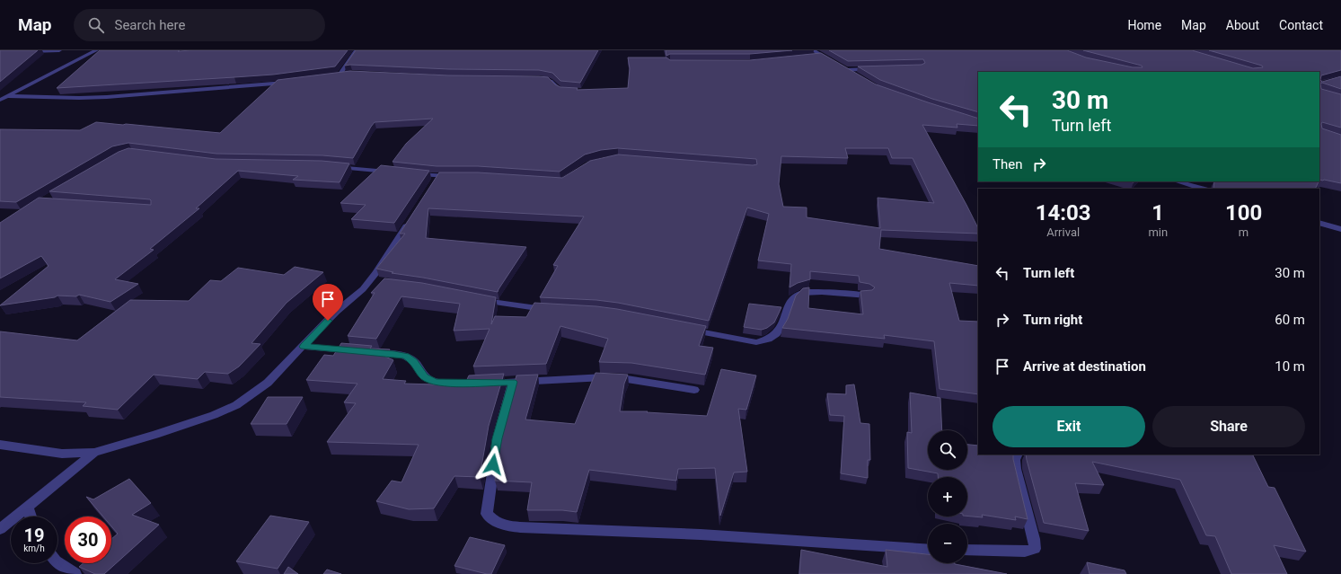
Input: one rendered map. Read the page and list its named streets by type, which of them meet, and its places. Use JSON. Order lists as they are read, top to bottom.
{
  "page": {
    "header": "Map",
    "search": "Search here",
    "nav": [
      "Home",
      "Map",
      "About",
      "Contact"
    ],
    "turn": ["30 m", "Turn left"],
    "then": "Then",
    "eta": [
      "14:03",
      "Arrival",
      "1",
      "min",
      "100",
      "m"
    ],
    "list": [
      {
        "name": "Turn left",
        "value": "30 m"
      },
      {
        "name": "Turn right",
        "value": "60 m"
      },
      {
        "name": "Arrive at destination",
        "value": "10 m"
      }
    ],
    "buttons": ["Exit", "Share"],
    "map_buttons": ["+", "−"],
    "speed": "19 km/h",
    "limit": "30"
  }
}
